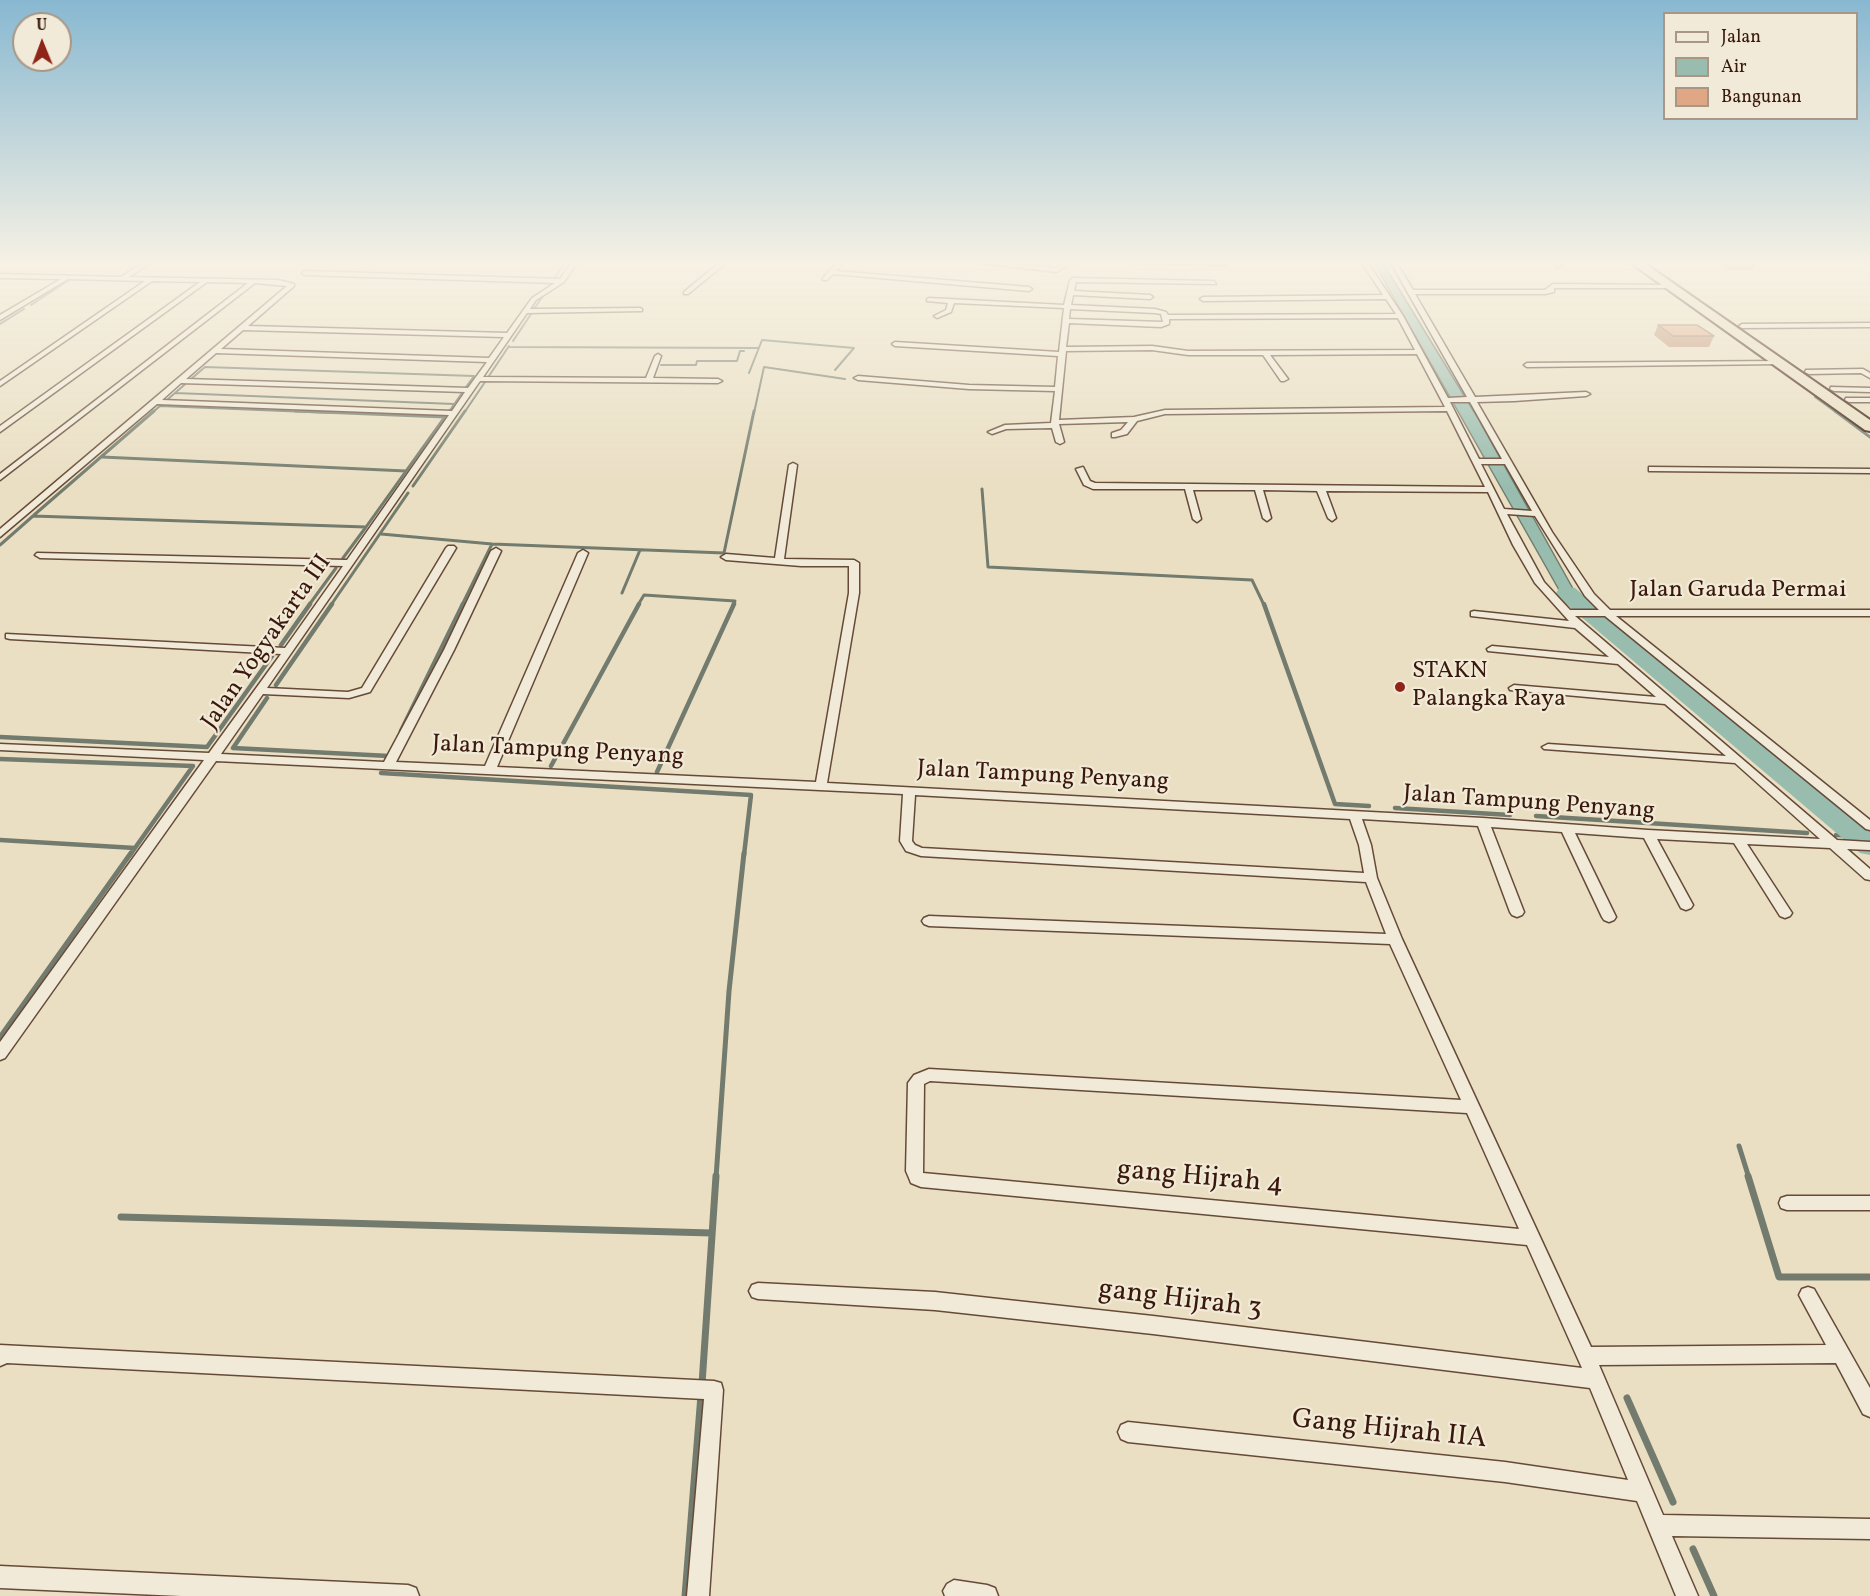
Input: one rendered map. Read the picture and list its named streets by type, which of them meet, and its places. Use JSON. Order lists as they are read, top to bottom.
{
  "streets": {
    "street": [
      "Jalan Garuda Permai",
      "Jalan Yogyakarta III",
      "Jalan Tampung Penyang",
      "gang Hijrah 4",
      "gang Hijrah 3",
      "Gang Hijrah IIA"
    ]
  },
  "crossings": [
    ["Jalan Yogyakarta III", "Jalan Tampung Penyang"]
  ],
  "places": ["STAKN Palangka Raya"],
  "legend": ["Jalan", "Air", "Bangunan"],
  "north": "top"
}
